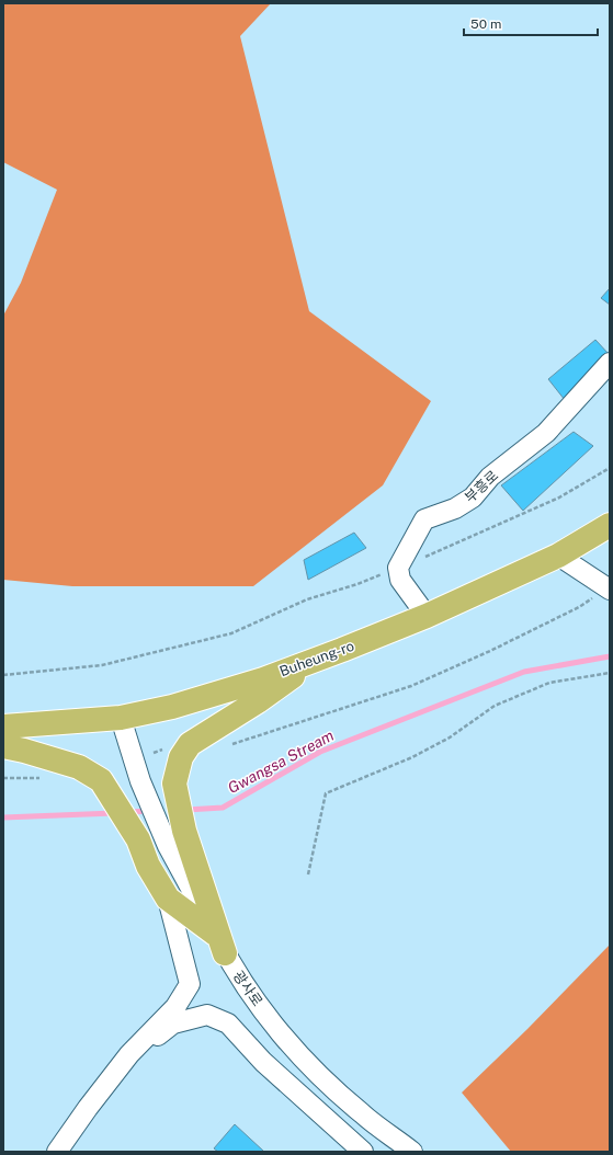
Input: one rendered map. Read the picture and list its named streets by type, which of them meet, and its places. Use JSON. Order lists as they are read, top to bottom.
{
  "streets": {
    "main road": ["Buheung-ro"],
    "street": ["부흥로", "광사로"]
  },
  "water": ["Gwangsa Stream"],
  "scale_bar": "50 m"
}
